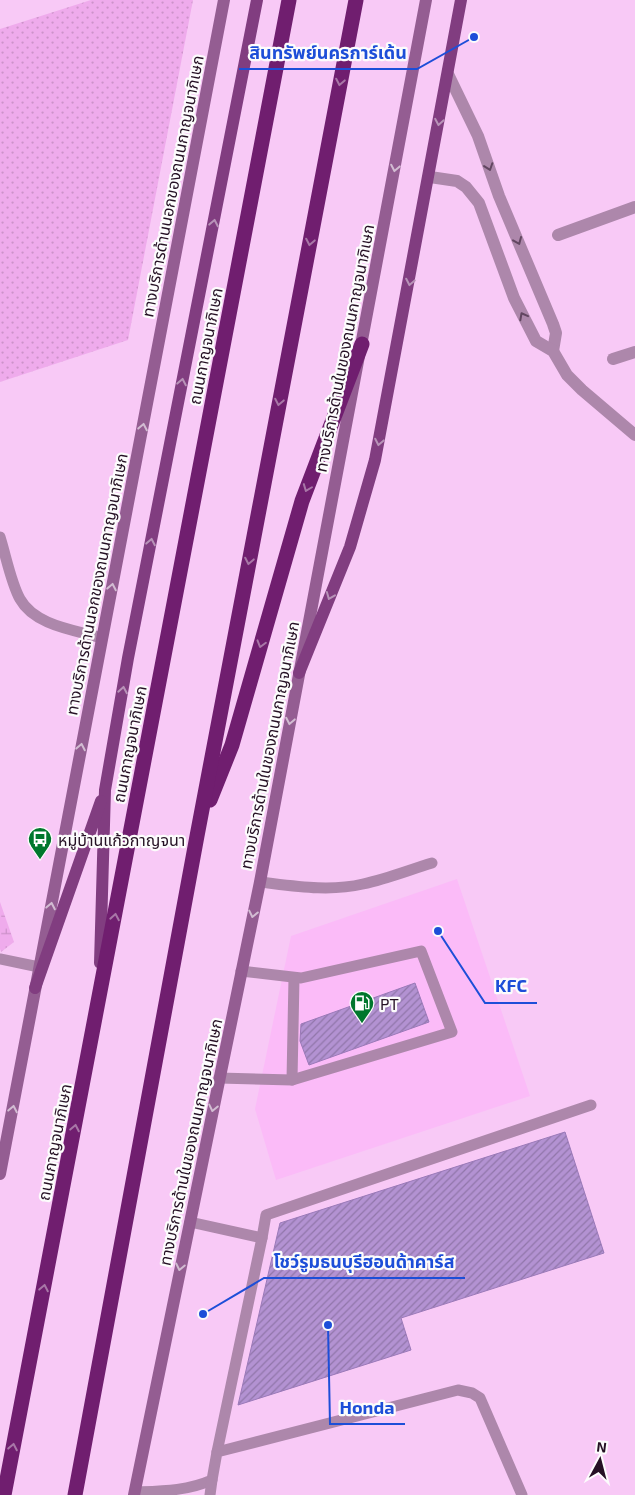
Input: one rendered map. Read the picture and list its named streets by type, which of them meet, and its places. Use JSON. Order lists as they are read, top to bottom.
{
  "streets": {
    "highway": ["ถนนกาญจนาภิเษก"],
    "main road": ["ทางบริการด้านนอกของถนนกาญจนาภิเษก", "ทางบริการด้านในของถนนกาญจนาภิเษก"]
  },
  "places": {
    "other": [
      "สินทรัพย์นครการ์เด้น",
      "KFC",
      "โชว์รูมธนบุรีฮอนด้าคาร์ส",
      "Honda"
    ],
    "bus stop": ["หมู่บ้านแก้วกาญจนา"],
    "fuel station": ["PT"]
  },
  "north": "top"
}
